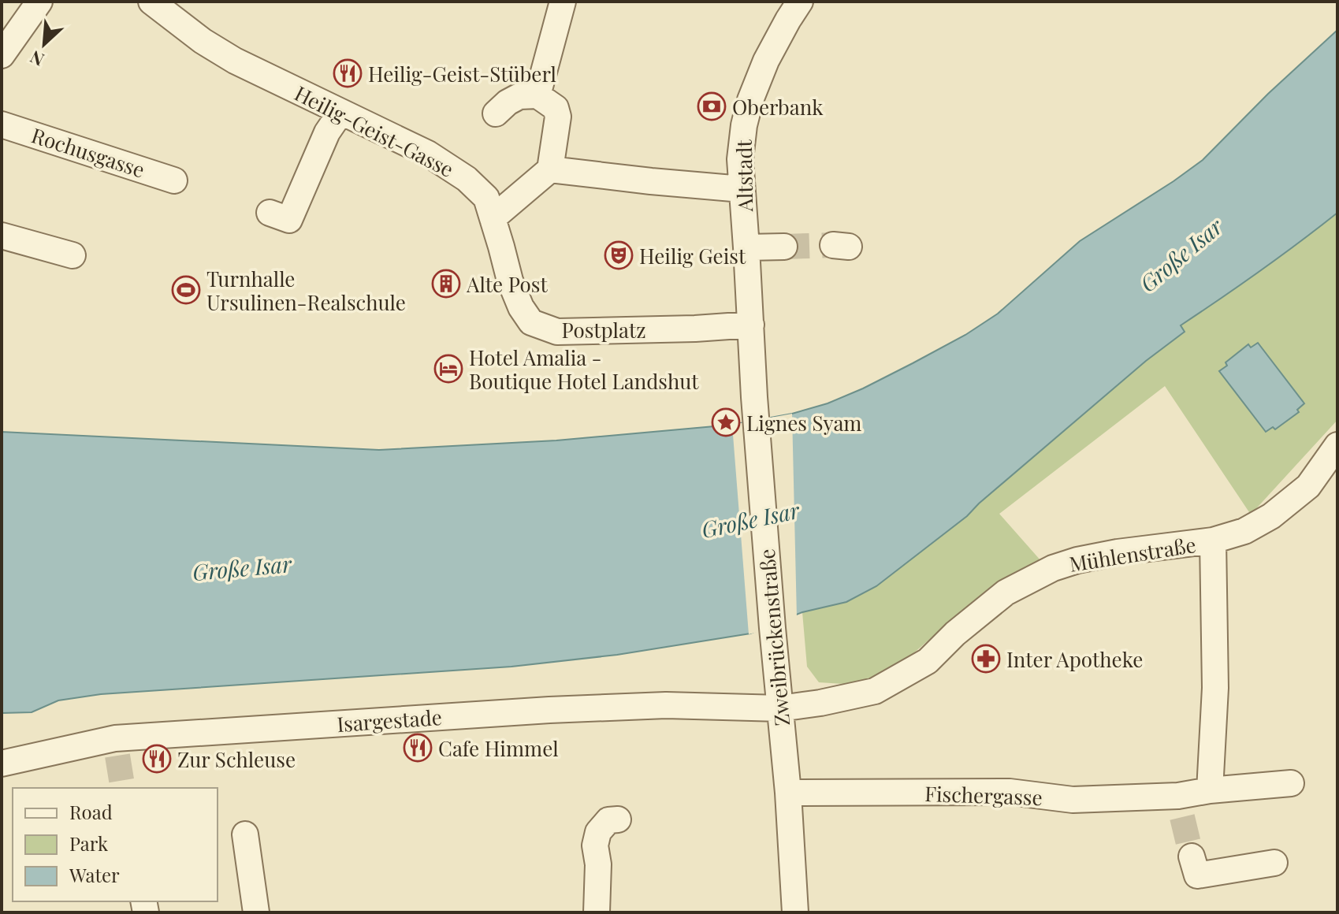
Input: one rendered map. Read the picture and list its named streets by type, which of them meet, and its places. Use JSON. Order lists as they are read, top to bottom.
{
  "streets": {
    "street": [
      "Heilig-Geist-Gasse",
      "Rochusgasse",
      "Altstadt",
      "Postplatz",
      "Mühlenstraße",
      "Zweibrückenstraße",
      "Isargestade",
      "Fischergasse"
    ]
  },
  "crossings": [
    ["Heilig-Geist-Gasse", "Postplatz"],
    ["Altstadt", "Postplatz"],
    ["Altstadt", "Zweibrückenstraße"],
    ["Postplatz", "Zweibrückenstraße"],
    ["Mühlenstraße", "Zweibrückenstraße"],
    ["Mühlenstraße", "Isargestade"],
    ["Zweibrückenstraße", "Isargestade"],
    ["Zweibrückenstraße", "Fischergasse"]
  ],
  "water": ["Große Isar"],
  "places": {
    "restaurant": ["Heilig-Geist-Stüberl", "Cafe Himmel", "Zur Schleuse"],
    "bank": ["Oberbank"],
    "theatre": ["Heilig Geist"],
    "building": ["Alte Post"],
    "sports": ["Turnhalle Ursulinen-Realschule"],
    "hotel": ["Hotel Amalia - Boutique Hotel Landshut"],
    "place": ["Lignes Syam"],
    "pharmacy": ["Inter Apotheke"]
  },
  "legend": ["Road", "Park", "Water"],
  "north": "bottom left"
}
